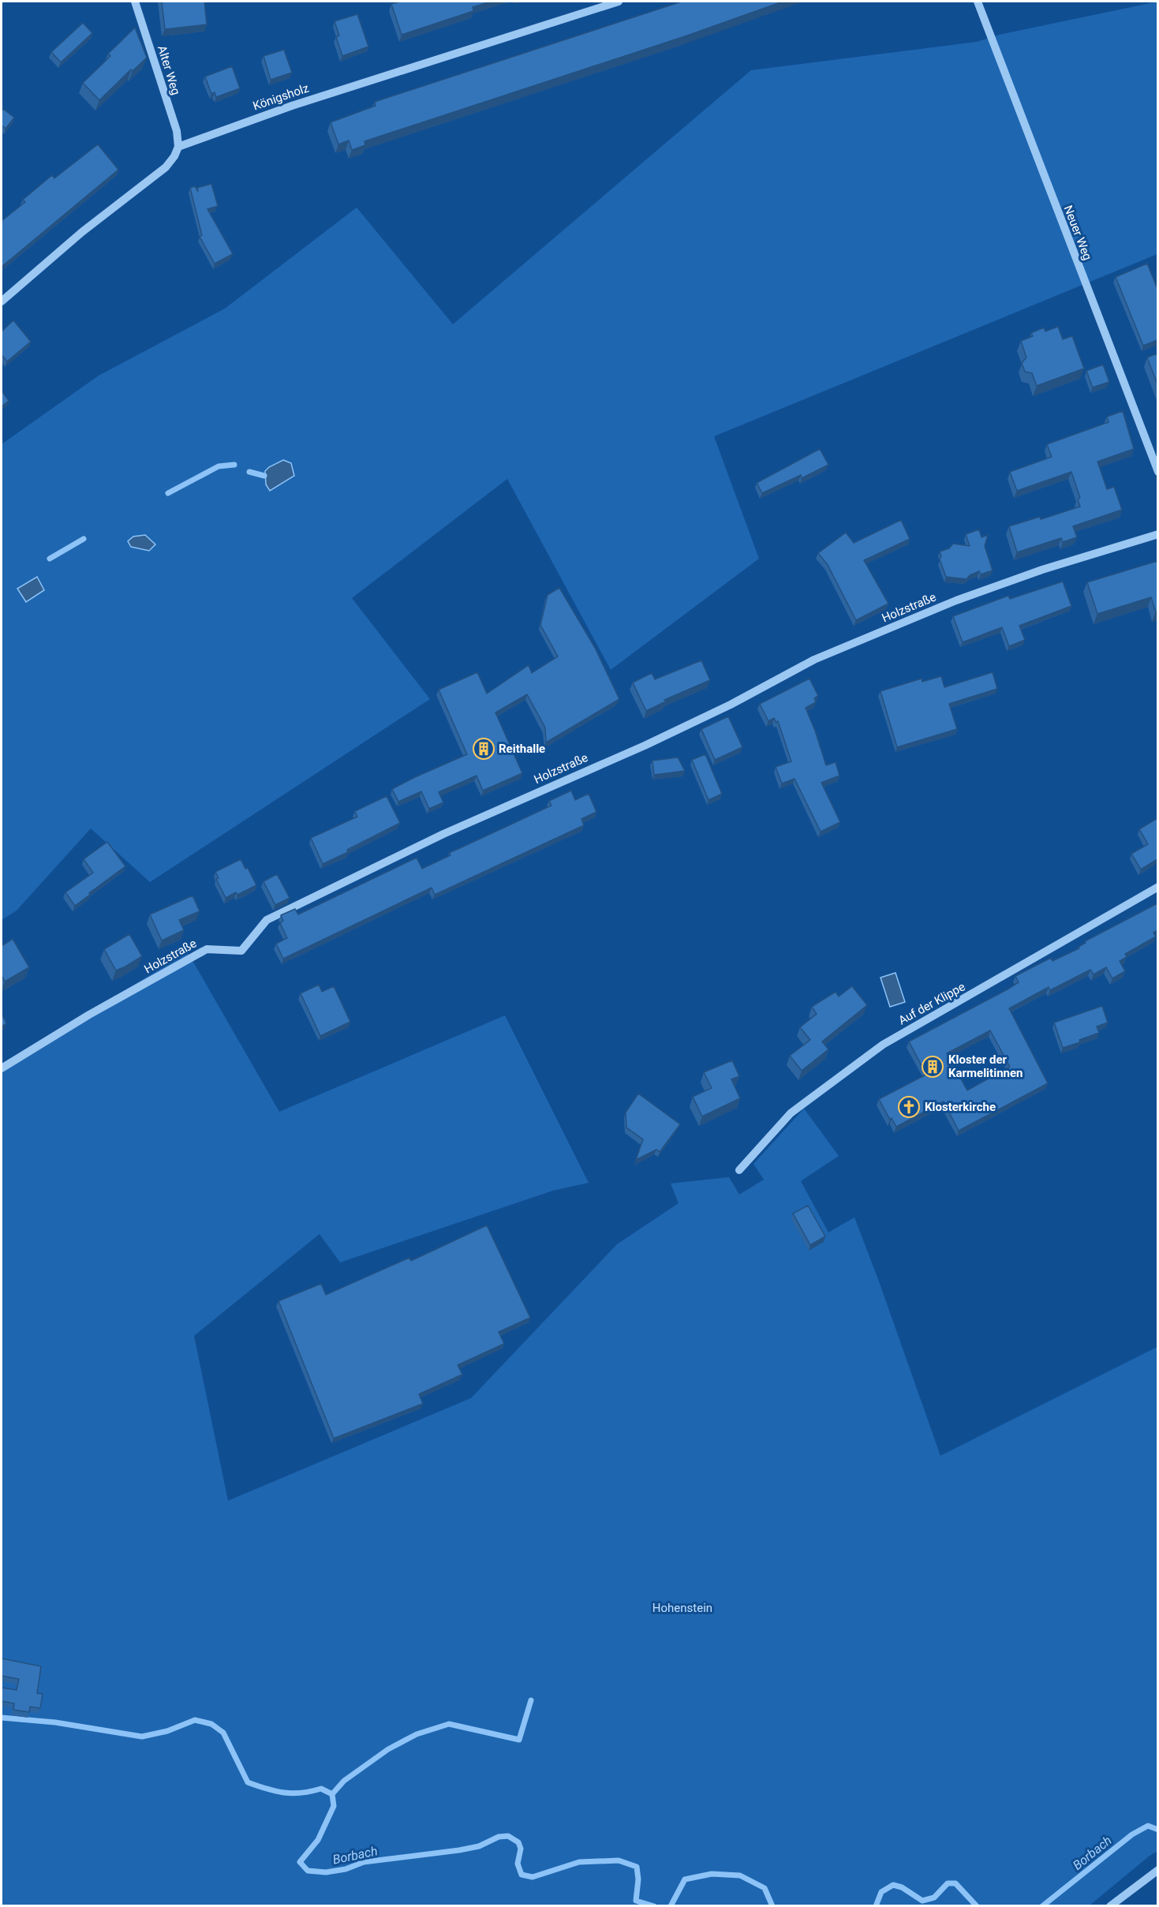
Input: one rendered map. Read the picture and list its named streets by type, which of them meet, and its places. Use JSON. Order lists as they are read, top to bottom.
{
  "streets": {
    "street": [
      "Alter Weg",
      "Königsholz",
      "Neuer Weg",
      "Holzstraße",
      "Auf der Klippe"
    ]
  },
  "crossings": [
    ["Alter Weg", "Königsholz"]
  ],
  "water": ["Borbach"],
  "parks": ["Hohenstein"],
  "places": {
    "building": ["Reithalle", "Kloster der Karmelitinnen"],
    "church": ["Klosterkirche"]
  }
}
